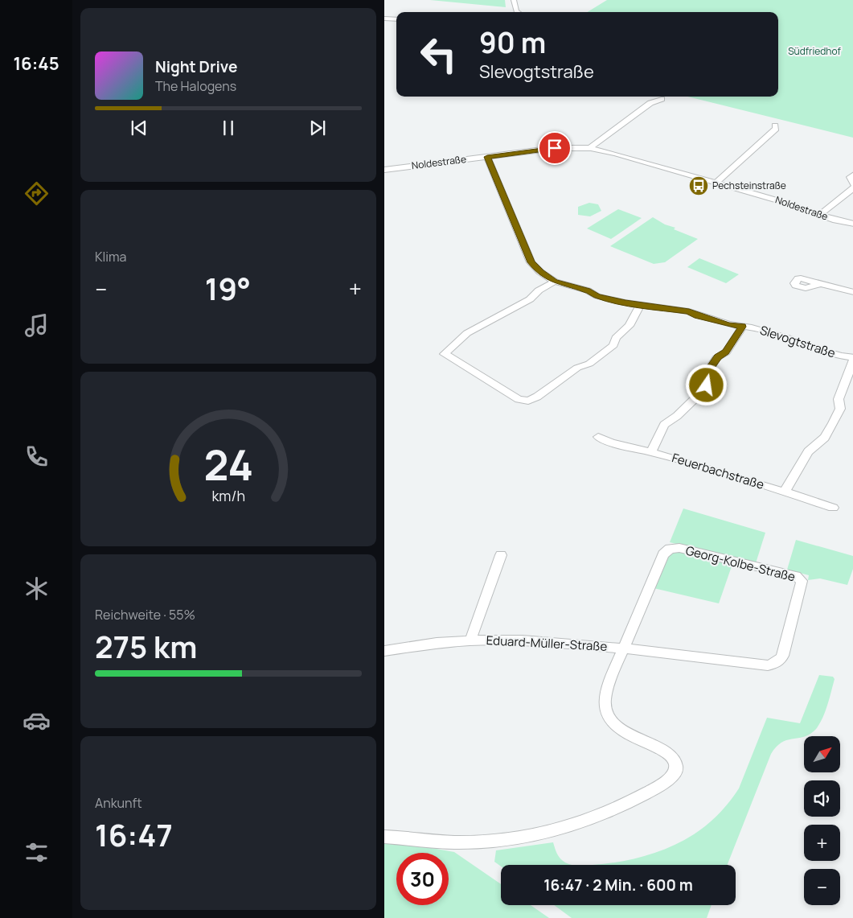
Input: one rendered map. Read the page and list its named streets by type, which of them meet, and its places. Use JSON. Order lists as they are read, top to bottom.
{
  "streets": {
    "street": [
      "Noldestraße",
      "Slevogtstraße",
      "Feuerbachstraße",
      "Georg-Kolbe-Straße",
      "Eduard-Müller-Straße"
    ]
  },
  "crossings": [
    ["Noldestraße", "Slevogtstraße"],
    ["Georg-Kolbe-Straße", "Eduard-Müller-Straße"]
  ],
  "parks": ["Südfriedhof"],
  "places": {
    "bus stop": ["Pechsteinstraße"]
  },
  "north": "top right",
  "page": {
    "tabs": "16:45",
    "turn": ["90 m", "Slevogtstraße"],
    "song": ["Night Drive", "The Halogens"],
    "tile": [
      "Klima",
      ["Reichweite · 55%", "275 km"],
      ["Ankunft", "16:47"]
    ],
    "heat": ["−", "19°", "+"],
    "map_buttons": ["+", "−"],
    "limit": "30",
    "trip": "16:47 · 2 Min. · 600 m",
    "gauge": ["24", "km/h"]
  }
}
